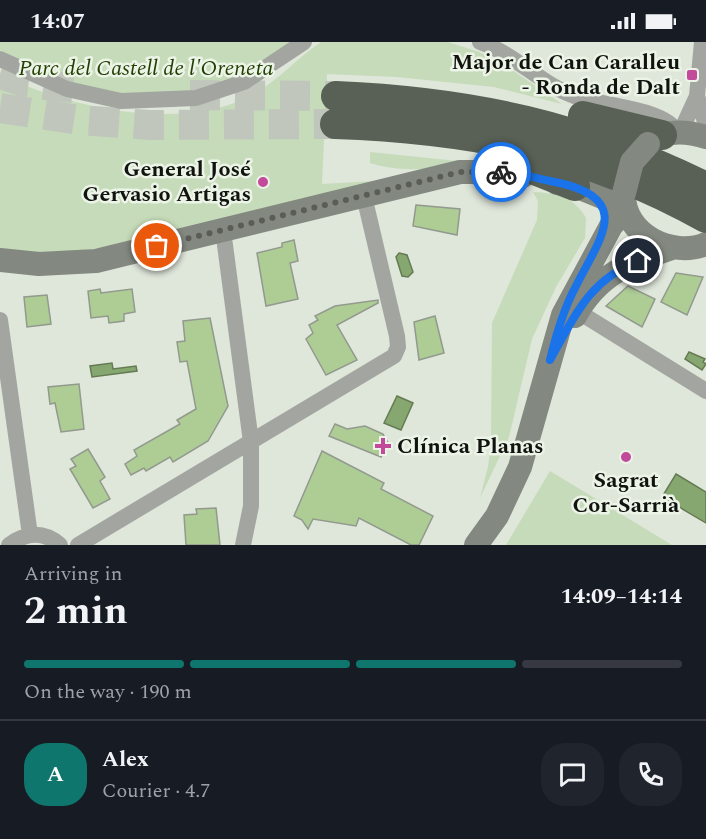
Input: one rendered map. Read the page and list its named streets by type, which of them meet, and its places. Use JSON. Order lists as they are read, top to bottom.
{
  "parks": ["Parc del Castell de l'Oreneta"],
  "places": {
    "transit": ["Major de Can Caralleu - Ronda de Dalt"],
    "other": ["General José Gervasio Artigas", "Sagrat Cor-Sarrià"],
    "health": ["Clínica Planas"]
  },
  "page": {
    "status": "14:07",
    "heading": ["2 min", "Arriving in", "14:09–14:14"],
    "panel": ["Alex", "Courier · 4.7"],
    "bar": "On the way · 190 m",
    "round": "A"
  }
}
